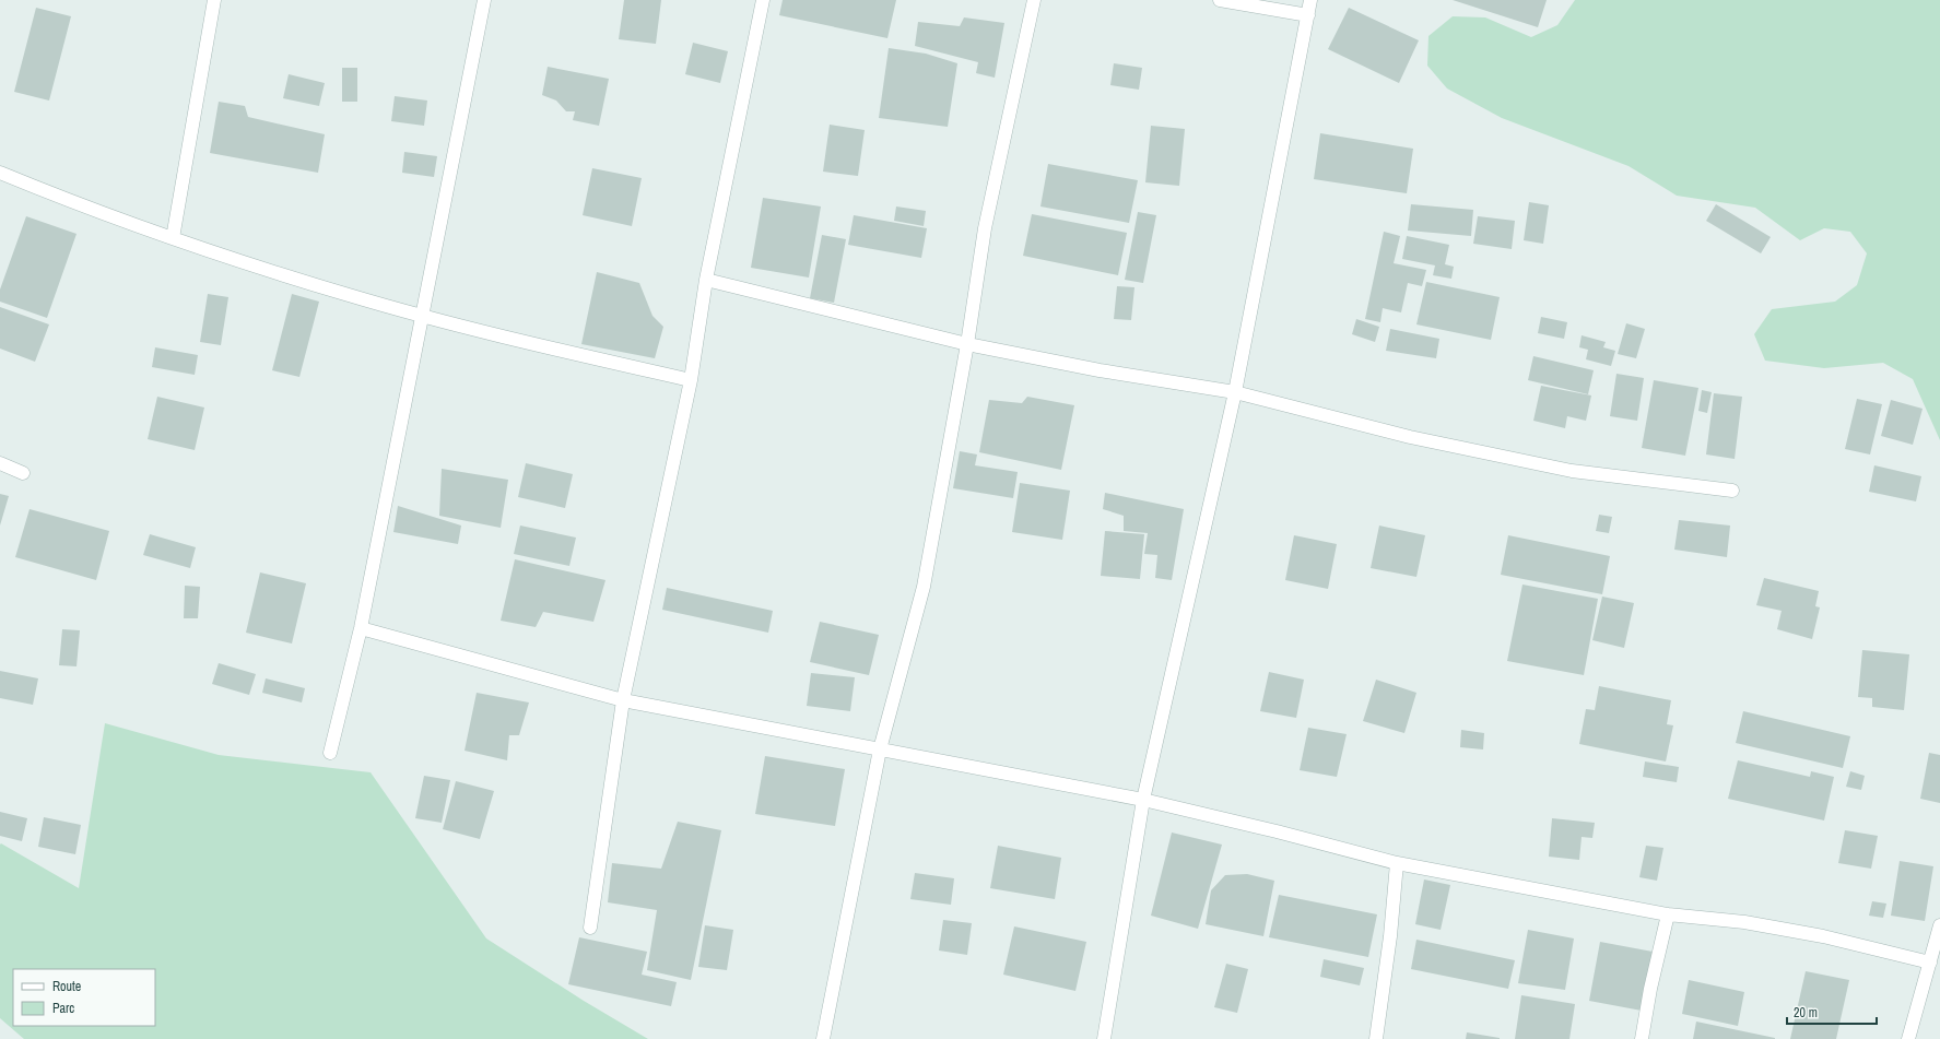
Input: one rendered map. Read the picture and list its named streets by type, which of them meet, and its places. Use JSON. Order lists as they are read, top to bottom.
{
  "legend": ["Route", "Parc"],
  "scale_bar": "20 m"
}
